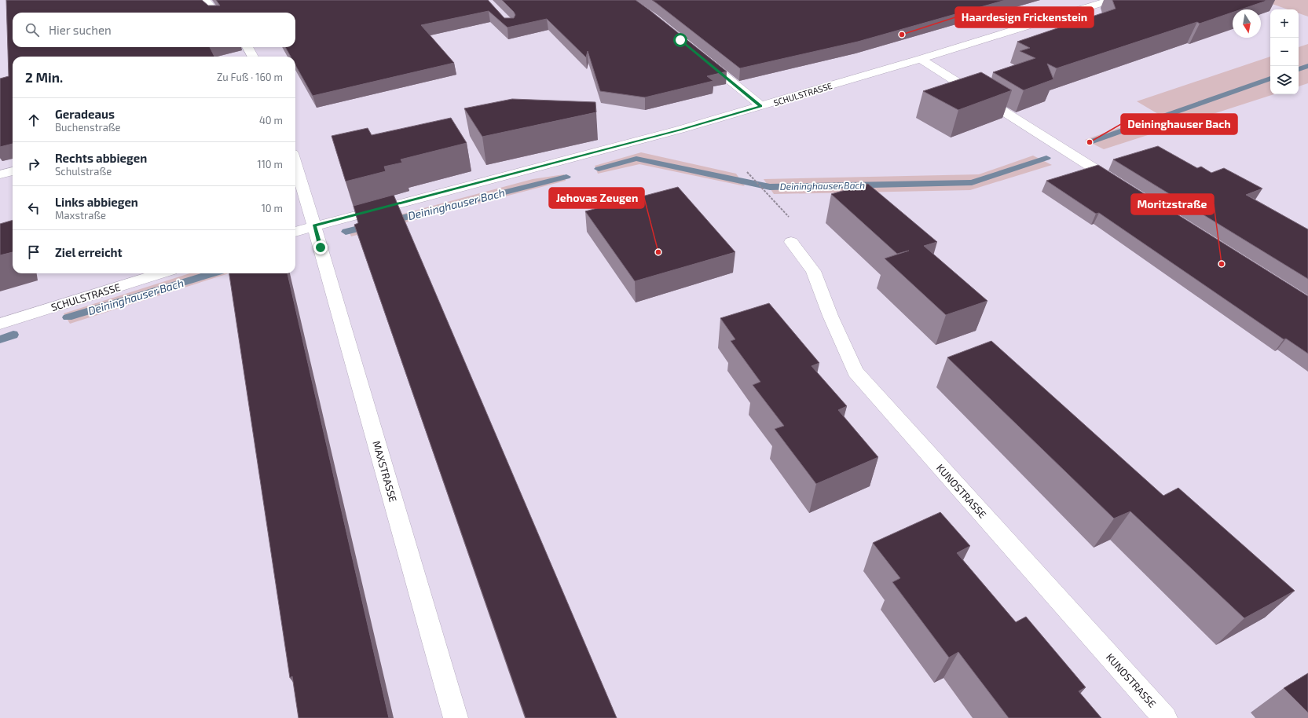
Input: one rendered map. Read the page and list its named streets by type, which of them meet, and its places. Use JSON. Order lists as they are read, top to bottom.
{
  "streets": {
    "street": ["SCHULSTRASSE", "MAXSTRASSE", "KUNOSTRASSE"]
  },
  "crossings": [
    ["SCHULSTRASSE", "MAXSTRASSE"]
  ],
  "water": ["Deininghauser Bach"],
  "places": [
    "Haardesign Frickenstein",
    "Deininghauser Bach",
    "Jehovas Zeugen",
    "Moritzstraße"
  ],
  "north": "bottom",
  "page": {
    "map_buttons": ["+", "−"],
    "search": "Hier suchen",
    "heading": ["2 Min.", "Zu Fuß · 160 m"],
    "list": [
      ["Geradeaus", "Buchenstraße", "40 m"],
      ["Rechts abbiegen", "Schulstraße", "110 m"],
      ["Links abbiegen", "Maxstraße", "10 m"],
      "Ziel erreicht"
    ]
  }
}
